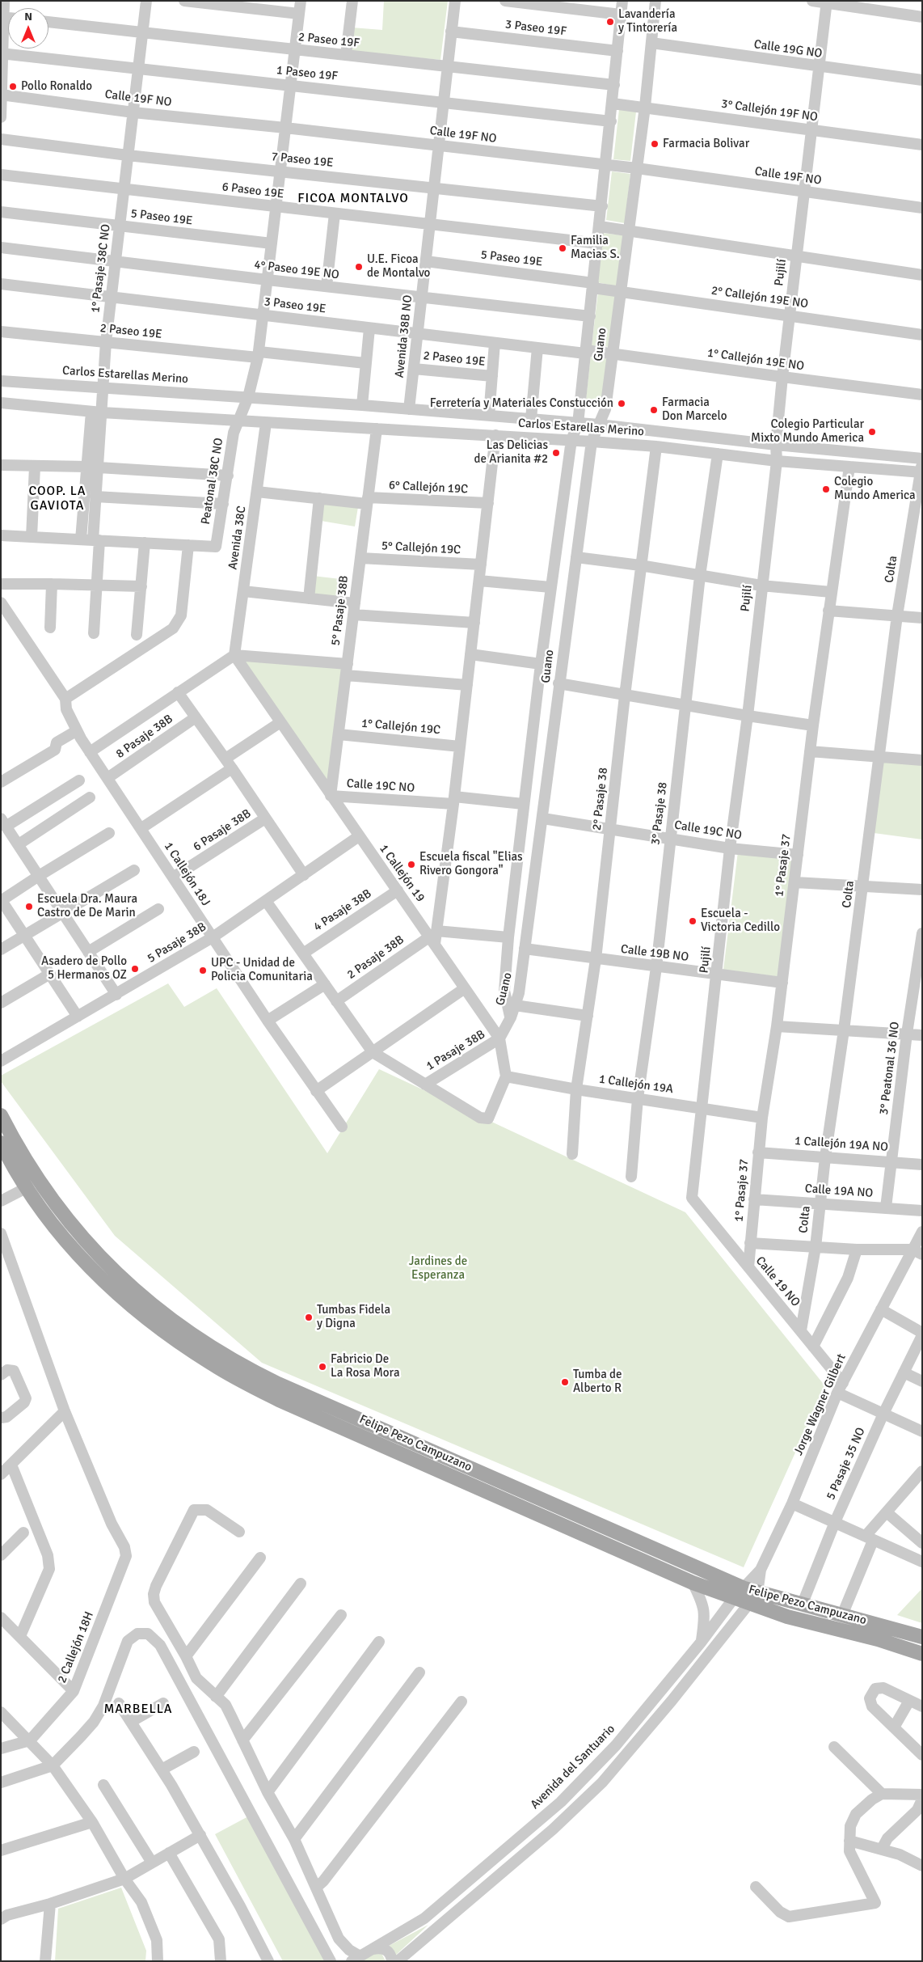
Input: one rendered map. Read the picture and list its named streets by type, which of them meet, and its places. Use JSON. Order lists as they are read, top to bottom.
{
  "streets": {
    "main road": ["Felipe Pezo Campuzano"],
    "street": [
      "3 Paseo 19F",
      "2 Paseo 19F",
      "Calle 19G NO",
      "1 Paseo 19F",
      "Calle 19F NO",
      "3° Callejón 19F NO",
      "7 Paseo 19E",
      "6 Paseo 19E",
      "5 Paseo 19E",
      "1° Pasaje 38C NO",
      "4° Paseo 19E NO",
      "Pujilí",
      "2° Callejón 19E NO",
      "3 Paseo 19E",
      "2 Paseo 19E",
      "Avenida 38B NO",
      "Guano",
      "1° Callejón 19E NO",
      "Carlos Estarellas Merino",
      "Peatonal 38C NO",
      "6° Callejón 19C",
      "Avenida 38C",
      "5° Callejón 19C",
      "Colta",
      "5° Pasaje 38B",
      "1° Callejón 19C",
      "8 Pasaje 38B",
      "Calle 19C NO",
      "2° Pasaje 38",
      "3° Pasaje 38",
      "6 Pasaje 38B",
      "1° Pasaje 37",
      "1 Callejón 19",
      "1 Callejón 18J",
      "4 Pasaje 38B",
      "5 Pasaje 38B",
      "Calle 19B NO",
      "2 Pasaje 38B",
      "1 Pasaje 38B",
      "3° Peatonal 36 NO",
      "1 Callejón 19A",
      "1 Callejón 19A NO",
      "Calle 19A NO",
      "Calle 19 NO",
      "Jorge Wagner Gilbert",
      "5 Pasaje 35 NO",
      "2 Callejón 18H",
      "Avenida del Santuario"
    ]
  },
  "crossings": [
    ["3 Paseo 19F", "Avenida 38B NO"],
    ["3 Paseo 19F", "Guano"],
    ["2 Paseo 19F", "1° Pasaje 38C NO"],
    ["2 Paseo 19F", "Avenida 38B NO"],
    ["2 Paseo 19F", "Guano"],
    ["Calle 19G NO", "Pujilí"],
    ["Calle 19G NO", "Guano"],
    ["1 Paseo 19F", "1° Pasaje 38C NO"],
    ["1 Paseo 19F", "Avenida 38B NO"],
    ["1 Paseo 19F", "Guano"],
    ["Calle 19F NO", "1° Pasaje 38C NO"],
    ["Calle 19F NO", "Pujilí"],
    ["Calle 19F NO", "Avenida 38B NO"],
    ["Calle 19F NO", "Guano"],
    ["3° Callejón 19F NO", "Pujilí"],
    ["3° Callejón 19F NO", "Guano"],
    ["7 Paseo 19E", "1° Pasaje 38C NO"],
    ["7 Paseo 19E", "Avenida 38B NO"],
    ["7 Paseo 19E", "Guano"],
    ["6 Paseo 19E", "1° Pasaje 38C NO"],
    ["6 Paseo 19E", "Avenida 38B NO"],
    ["6 Paseo 19E", "Guano"],
    ["5 Paseo 19E", "1° Pasaje 38C NO"],
    ["5 Paseo 19E", "2° Callejón 19E NO"],
    ["5 Paseo 19E", "Avenida 38B NO"],
    ["5 Paseo 19E", "Guano"],
    ["1° Pasaje 38C NO", "4° Paseo 19E NO"],
    ["1° Pasaje 38C NO", "3 Paseo 19E"],
    ["1° Pasaje 38C NO", "2 Paseo 19E"],
    ["1° Pasaje 38C NO", "Carlos Estarellas Merino"],
    ["4° Paseo 19E NO", "Avenida 38B NO"],
    ["4° Paseo 19E NO", "Guano"],
    ["Pujilí", "2° Callejón 19E NO"],
    ["Pujilí", "1° Callejón 19E NO"],
    ["Pujilí", "Carlos Estarellas Merino"],
    ["Pujilí", "Calle 19C NO"],
    ["Pujilí", "Calle 19B NO"],
    ["Pujilí", "1 Callejón 19A"],
    ["Pujilí", "Calle 19 NO"],
    ["2° Callejón 19E NO", "Guano"],
    ["3 Paseo 19E", "Avenida 38B NO"],
    ["3 Paseo 19E", "Guano"],
    ["3 Paseo 19E", "1° Callejón 19E NO"],
    ["2 Paseo 19E", "Avenida 38B NO"],
    ["Avenida 38B NO", "Carlos Estarellas Merino"],
    ["Guano", "1° Callejón 19E NO"],
    ["Guano", "Carlos Estarellas Merino"],
    ["Guano", "Calle 19C NO"],
    ["Guano", "Calle 19B NO"],
    ["Carlos Estarellas Merino", "Peatonal 38C NO"],
    ["Carlos Estarellas Merino", "Avenida 38C"],
    ["Carlos Estarellas Merino", "Colta"],
    ["Carlos Estarellas Merino", "5° Pasaje 38B"],
    ["Carlos Estarellas Merino", "2° Pasaje 38"],
    ["Carlos Estarellas Merino", "3° Pasaje 38"],
    ["Carlos Estarellas Merino", "1° Pasaje 37"],
    ["6° Callejón 19C", "Avenida 38C"],
    ["6° Callejón 19C", "5° Pasaje 38B"],
    ["Avenida 38C", "1 Callejón 19"],
    ["5° Callejón 19C", "5° Pasaje 38B"],
    ["Colta", "1 Callejón 19A NO"],
    ["Colta", "Calle 19A NO"],
    ["Colta", "Calle 19 NO"],
    ["5° Pasaje 38B", "1° Callejón 19C"],
    ["5° Pasaje 38B", "Calle 19C NO"],
    ["5° Pasaje 38B", "1 Callejón 19"],
    ["8 Pasaje 38B", "1 Callejón 18J"],
    ["Calle 19C NO", "2° Pasaje 38"],
    ["Calle 19C NO", "3° Pasaje 38"],
    ["Calle 19C NO", "1° Pasaje 37"],
    ["Calle 19C NO", "1 Callejón 19"],
    ["2° Pasaje 38", "Calle 19B NO"],
    ["2° Pasaje 38", "1 Callejón 19A"],
    ["3° Pasaje 38", "Calle 19B NO"],
    ["3° Pasaje 38", "1 Callejón 19A"],
    ["6 Pasaje 38B", "1 Callejón 18J"],
    ["1° Pasaje 37", "Calle 19B NO"],
    ["1° Pasaje 37", "1 Callejón 19A"],
    ["1° Pasaje 37", "1 Callejón 19A NO"],
    ["1° Pasaje 37", "Calle 19A NO"],
    ["1° Pasaje 37", "Calle 19 NO"],
    ["1 Callejón 19", "4 Pasaje 38B"],
    ["1 Callejón 19", "5 Pasaje 38B"],
    ["1 Callejón 19", "2 Pasaje 38B"],
    ["1 Callejón 19", "1 Pasaje 38B"],
    ["1 Callejón 19", "1 Callejón 19A"],
    ["1 Callejón 18J", "5 Pasaje 38B"],
    ["3° Peatonal 36 NO", "1 Callejón 19A NO"],
    ["3° Peatonal 36 NO", "Calle 19A NO"],
    ["Calle 19 NO", "Jorge Wagner Gilbert"],
    ["Calle 19 NO", "5 Pasaje 35 NO"],
    ["Jorge Wagner Gilbert", "Felipe Pezo Campuzano"],
    ["Jorge Wagner Gilbert", "Avenida del Santuario"],
    ["Felipe Pezo Campuzano", "5 Pasaje 35 NO"],
    ["Felipe Pezo Campuzano", "Avenida del Santuario"]
  ],
  "districts": ["FICOA MONTALVO", "COOP. LA GAVIOTA", "MARBELLA"],
  "parks": ["Jardines de Esperanza"],
  "places": [
    "Lavandería y Tintorería",
    "Pollo Ronaldo",
    "Farmacia Bolivar",
    "Familia Macias S.",
    "U.E. Ficoa de Montalvo",
    "Ferretería y Materiales Constucción",
    "Farmacia Don Marcelo",
    "Colegio Particular Mixto Mundo America",
    "Las Delicias de Arianita #2",
    "Colegio Mundo America",
    "Escuela fiscal \"Elias Rivero Gongora\"",
    "Escuela Dra. Maura Castro de De Marin",
    "Escuela - Victoria Cedillo",
    "Asadero de Pollo 5 Hermanos OZ",
    "UPC - Unidad de Policia Comunitaria",
    "Tumbas Fidela y Digna",
    "Fabricio De La Rosa Mora",
    "Tumba de Alberto R"
  ],
  "north": "top"
}
